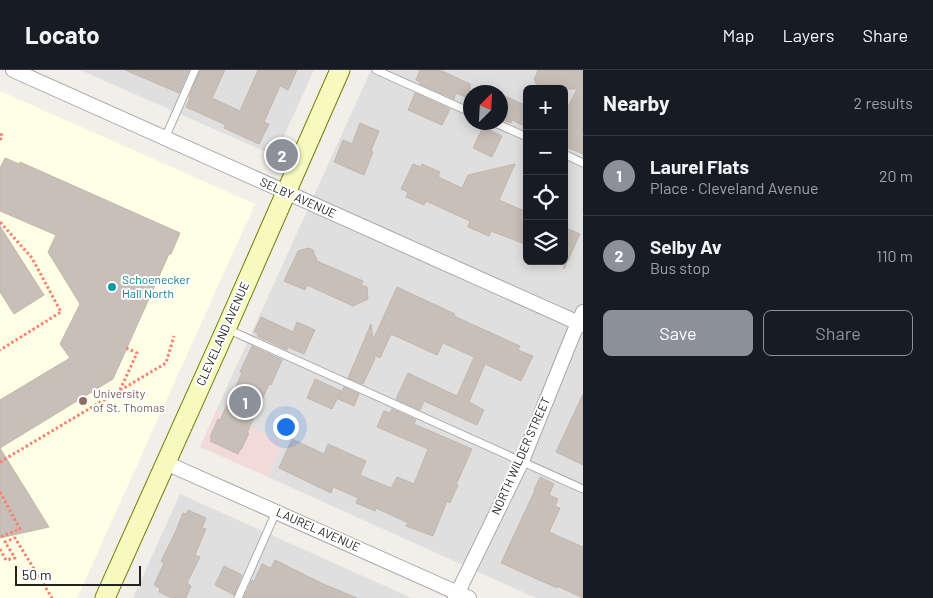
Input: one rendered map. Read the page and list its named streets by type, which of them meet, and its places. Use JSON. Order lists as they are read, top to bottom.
{
  "streets": {
    "street": [
      "SELBY AVENUE",
      "CLEVELAND AVENUE",
      "NORTH WILDER STREET",
      "LAUREL AVENUE"
    ]
  },
  "crossings": [
    ["SELBY AVENUE", "CLEVELAND AVENUE"],
    ["SELBY AVENUE", "NORTH WILDER STREET"],
    ["CLEVELAND AVENUE", "LAUREL AVENUE"],
    ["NORTH WILDER STREET", "LAUREL AVENUE"]
  ],
  "places": ["Schoenecker Hall North", "University of St. Thomas"],
  "scale_bar": "50 m",
  "north": "top right",
  "page": {
    "header": "Locato",
    "nav": ["Map", "Layers", "Share"],
    "heading": ["Nearby", "2 results"],
    "map_buttons": ["+", "−"],
    "list": [
      {
        "mark": "1",
        "name": "Laurel Flats",
        "note": "Place · Cleveland Avenue",
        "value": "20 m"
      },
      {
        "mark": "2",
        "name": "Selby Av",
        "note": "Bus stop",
        "value": "110 m"
      }
    ],
    "pins": ["2", "1"],
    "buttons": ["Save", "Share"],
    "scale": "50 m"
  }
}
